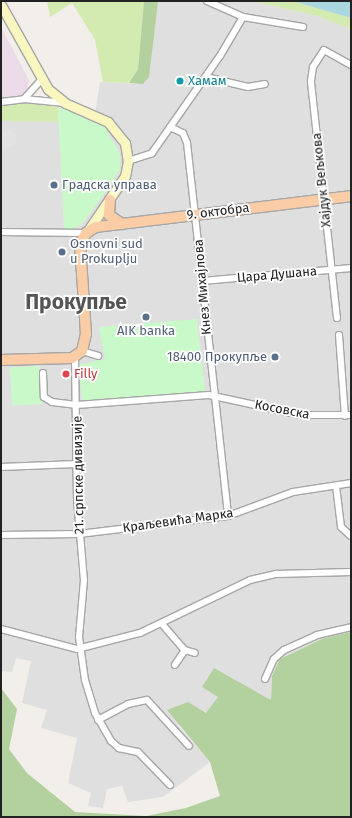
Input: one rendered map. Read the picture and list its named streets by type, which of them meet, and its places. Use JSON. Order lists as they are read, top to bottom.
{
  "streets": {
    "main road": ["9. октобра", "21. српске дивизије"],
    "street": [
      "Хајдук Вељкова",
      "Цара Душана",
      "Кнез Михајлова",
      "Косовска",
      "Краљевића Марка"
    ]
  },
  "crossings": [
    ["Хајдук Вељкова", "9. октобра"],
    ["Хајдук Вељкова", "Цара Душана"],
    ["9. октобра", "Кнез Михајлова"],
    ["9. октобра", "21. српске дивизије"],
    ["Цара Душана", "Кнез Михајлова"],
    ["Кнез Михајлова", "Косовска"],
    ["Кнез Михајлова", "Краљевића Марка"],
    ["Косовска", "21. српске дивизије"],
    ["21. српске дивизије", "Краљевића Марка"]
  ],
  "districts": ["Прокупље"],
  "places": [
    "Хамам",
    "Градска управа",
    "Osnovni sud u Prokuplju",
    "AIK banka",
    "18400 Прокупље",
    "Filly"
  ]
}
